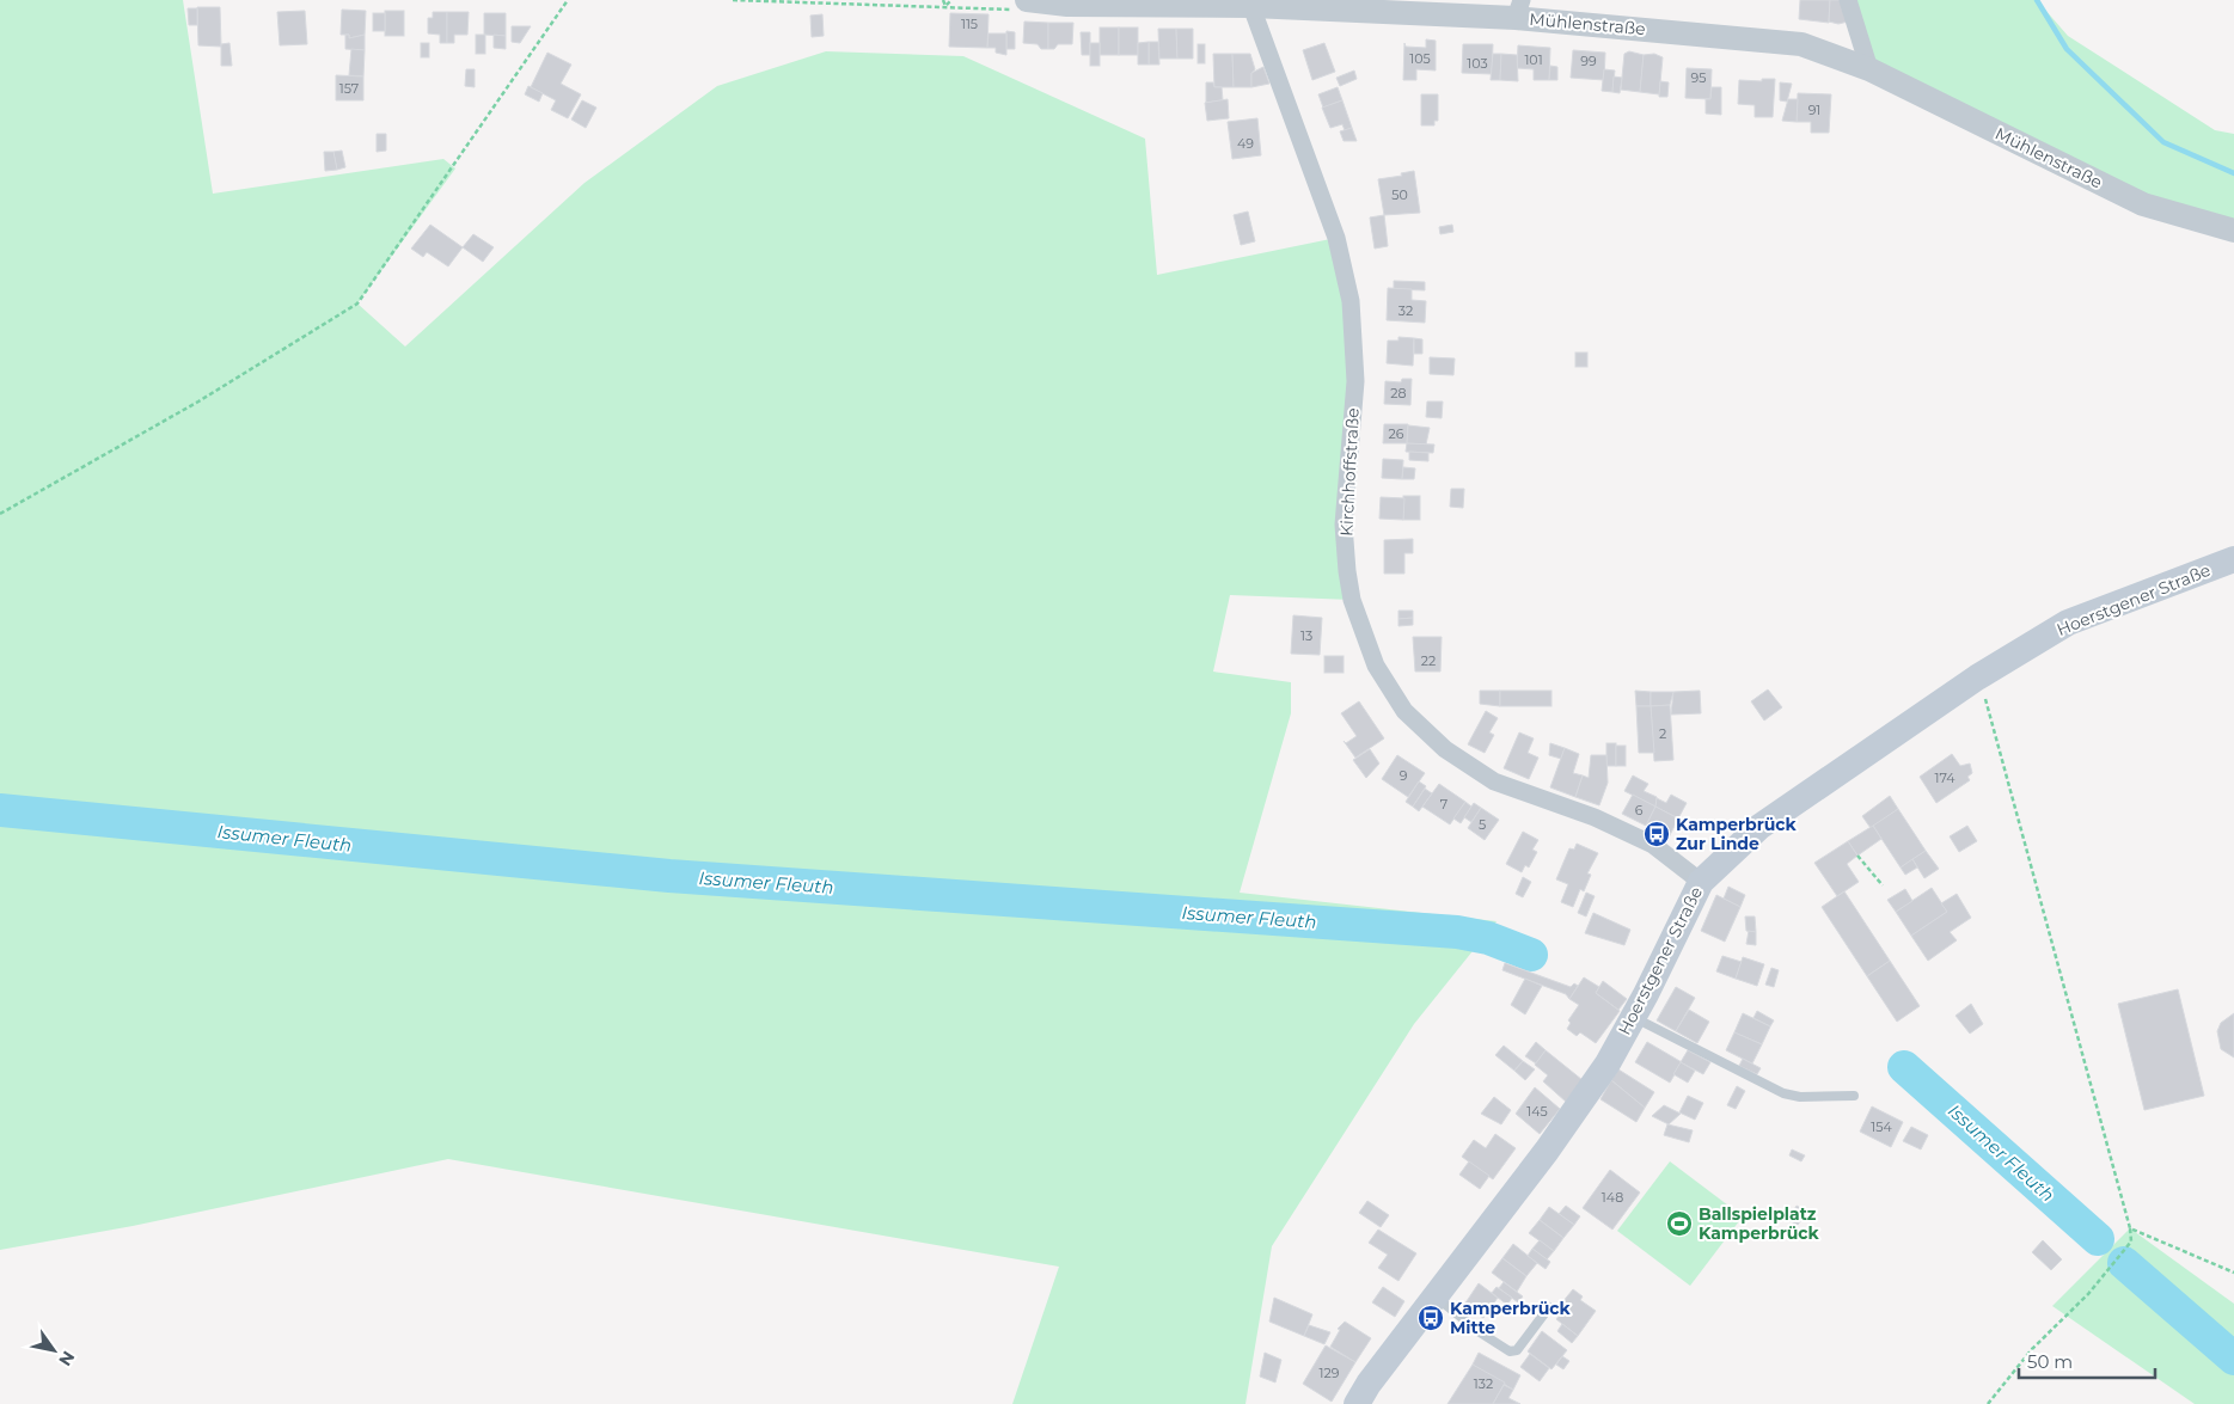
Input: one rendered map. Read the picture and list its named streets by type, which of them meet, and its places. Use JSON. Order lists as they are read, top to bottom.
{
  "streets": {
    "main road": ["Hoerstgener Straße"],
    "street": ["Mühlenstraße", "Kirchhoffstraße"]
  },
  "crossings": [
    ["Mühlenstraße", "Kirchhoffstraße"],
    ["Kirchhoffstraße", "Hoerstgener Straße"]
  ],
  "water": ["Issumer Fleuth"],
  "places": {
    "bus stop": ["Kamperbrück Zur Linde", "Kamperbrück Mitte"],
    "sports": ["Ballspielplatz Kamperbrück"]
  },
  "house_numbers": [
    "115",
    "105",
    "101",
    "99",
    "103",
    "95",
    "157",
    "91",
    "49",
    "50",
    "32",
    "28",
    "26",
    "13",
    "22",
    "2",
    "9",
    "174",
    "7",
    "6",
    "5",
    "145",
    "154",
    "148",
    "129",
    "132"
  ],
  "scale_bar": "50 m",
  "north": "bottom right"
}
